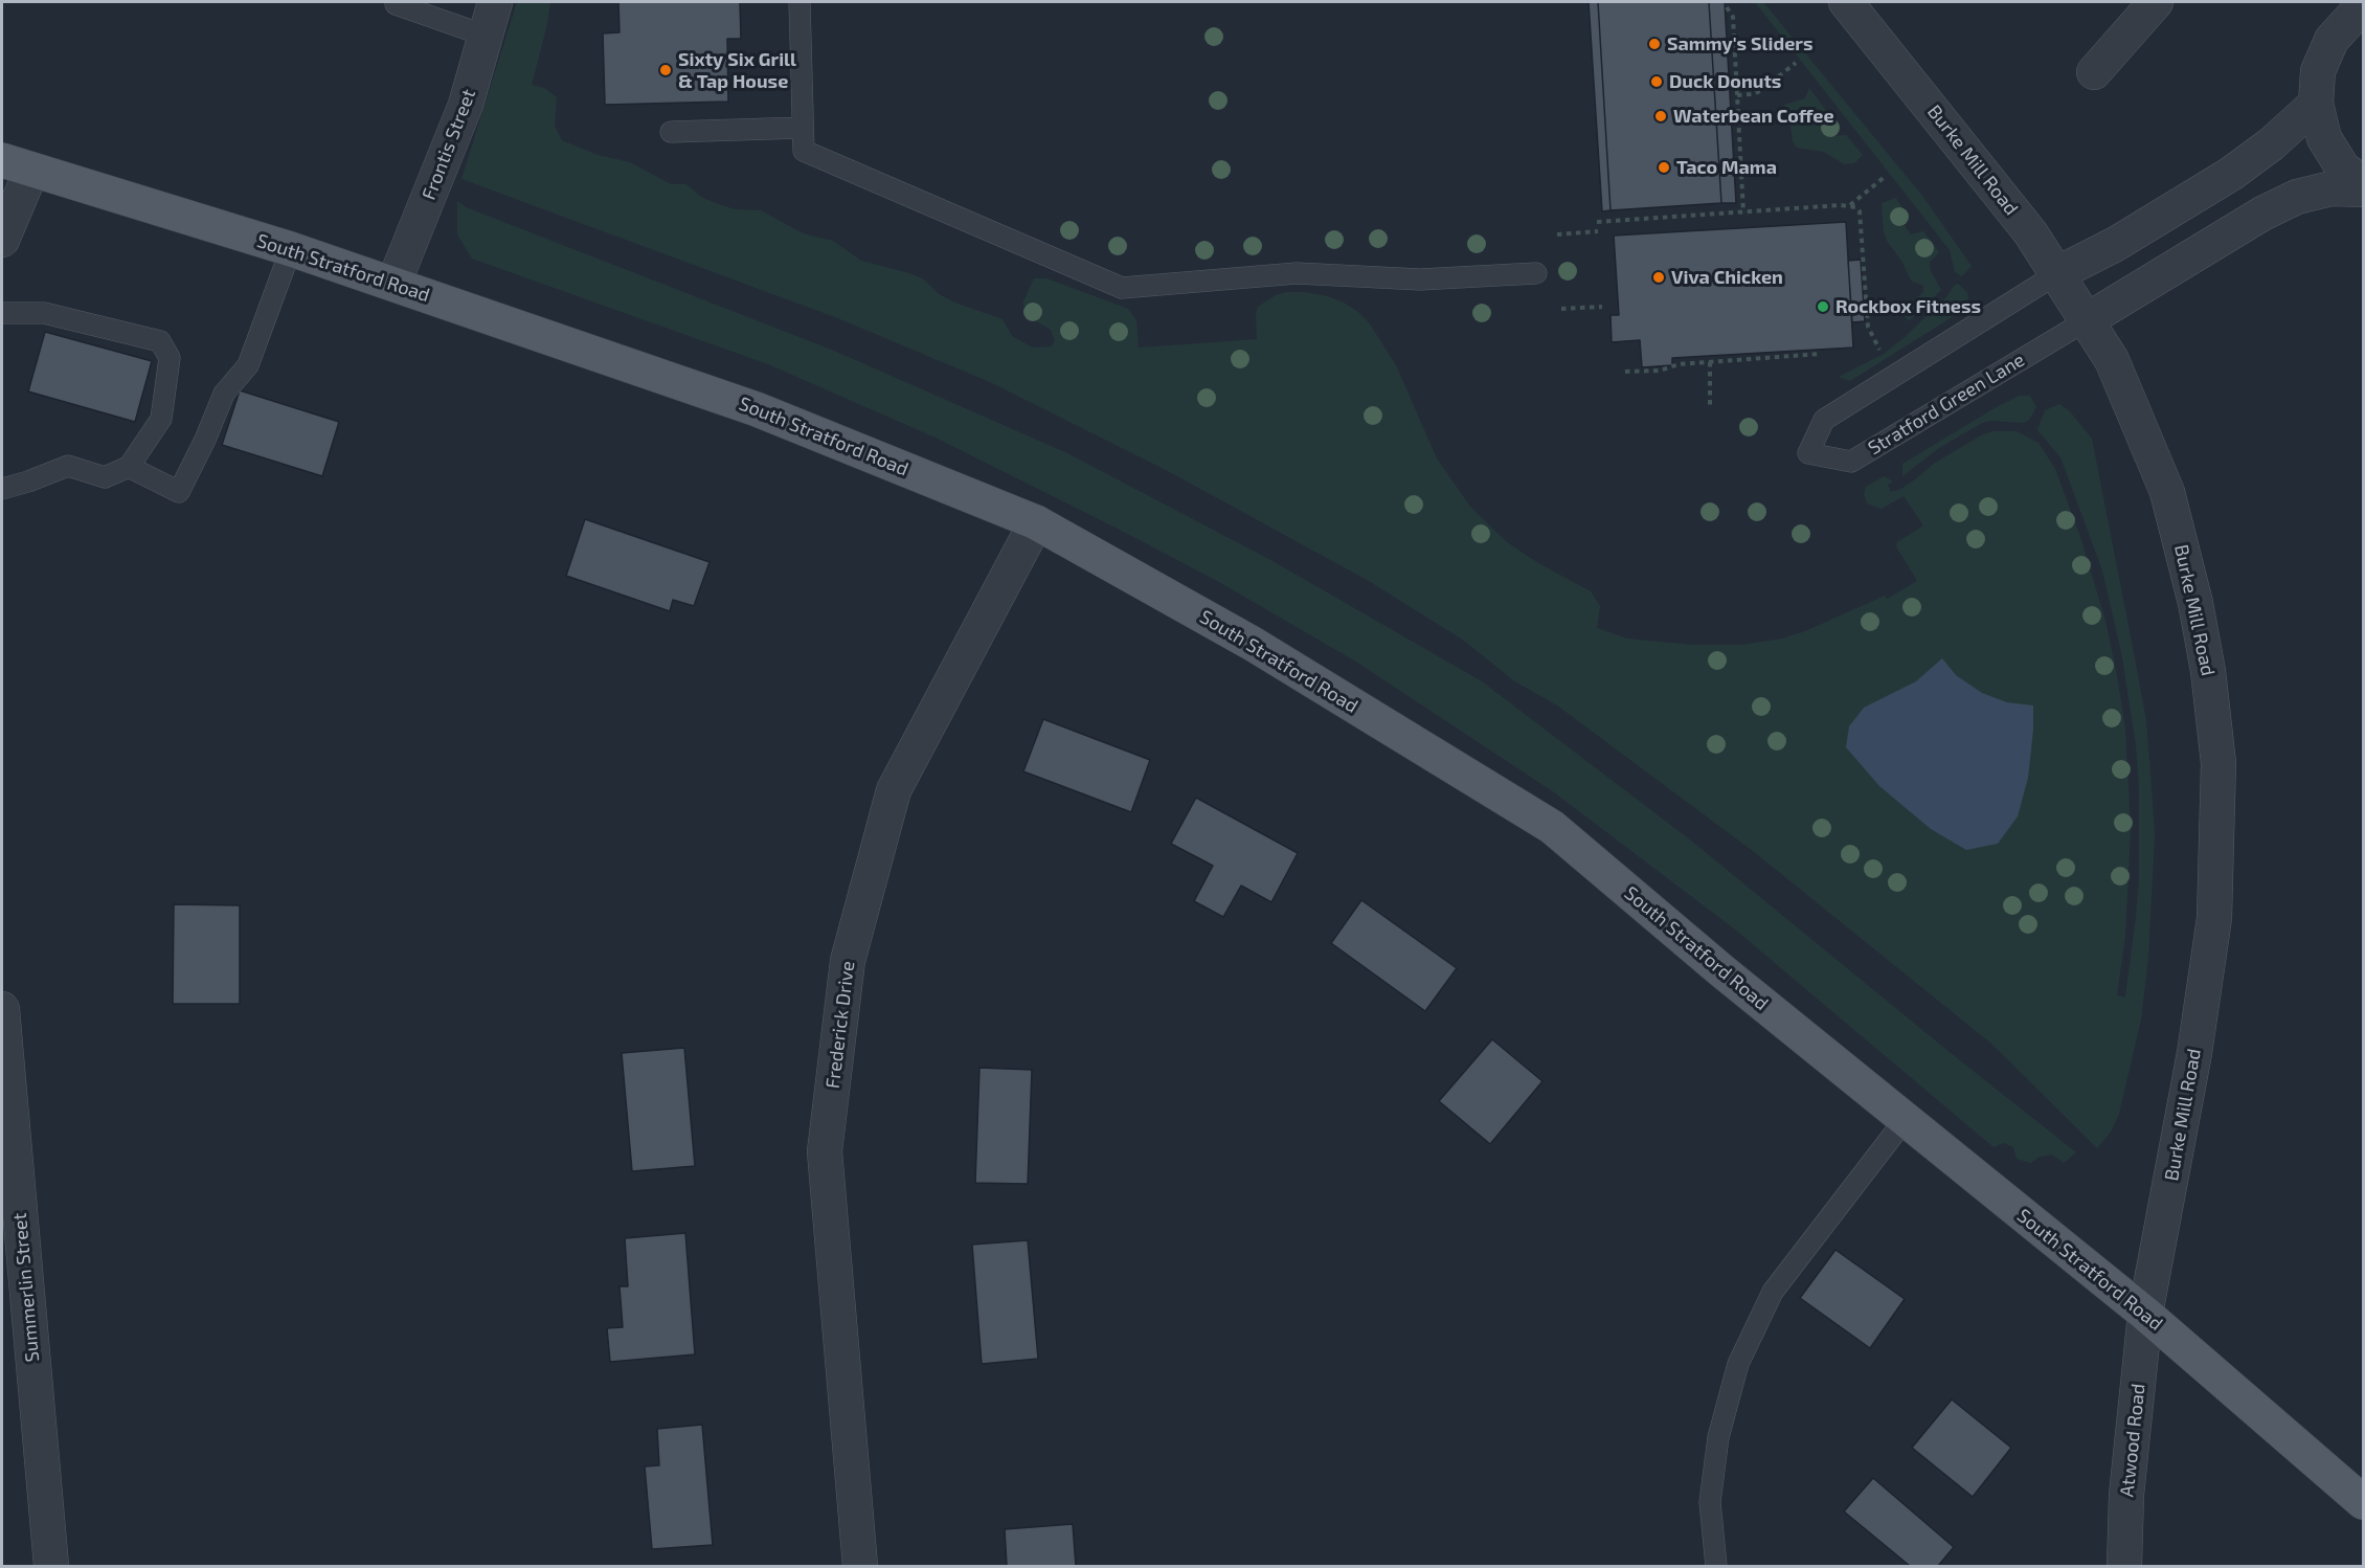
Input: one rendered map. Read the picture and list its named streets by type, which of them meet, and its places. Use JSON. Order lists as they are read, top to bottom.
{
  "streets": {
    "main road": ["South Stratford Road"],
    "street": [
      "Frontis Street",
      "Burke Mill Road",
      "Stratford Green Lane",
      "Frederick Drive",
      "Summerlin Street",
      "Atwood Road"
    ]
  },
  "crossings": [
    ["Frontis Street", "South Stratford Road"],
    ["Burke Mill Road", "South Stratford Road"],
    ["Burke Mill Road", "Stratford Green Lane"],
    ["Burke Mill Road", "Atwood Road"],
    ["South Stratford Road", "Frederick Drive"],
    ["South Stratford Road", "Atwood Road"]
  ],
  "places": [
    "Sammy's Sliders",
    "Sixty Six Grill & Tap House",
    "Duck Donuts",
    "Waterbean Coffee",
    "Taco Mama",
    "Viva Chicken",
    "Rockbox Fitness"
  ]
}
